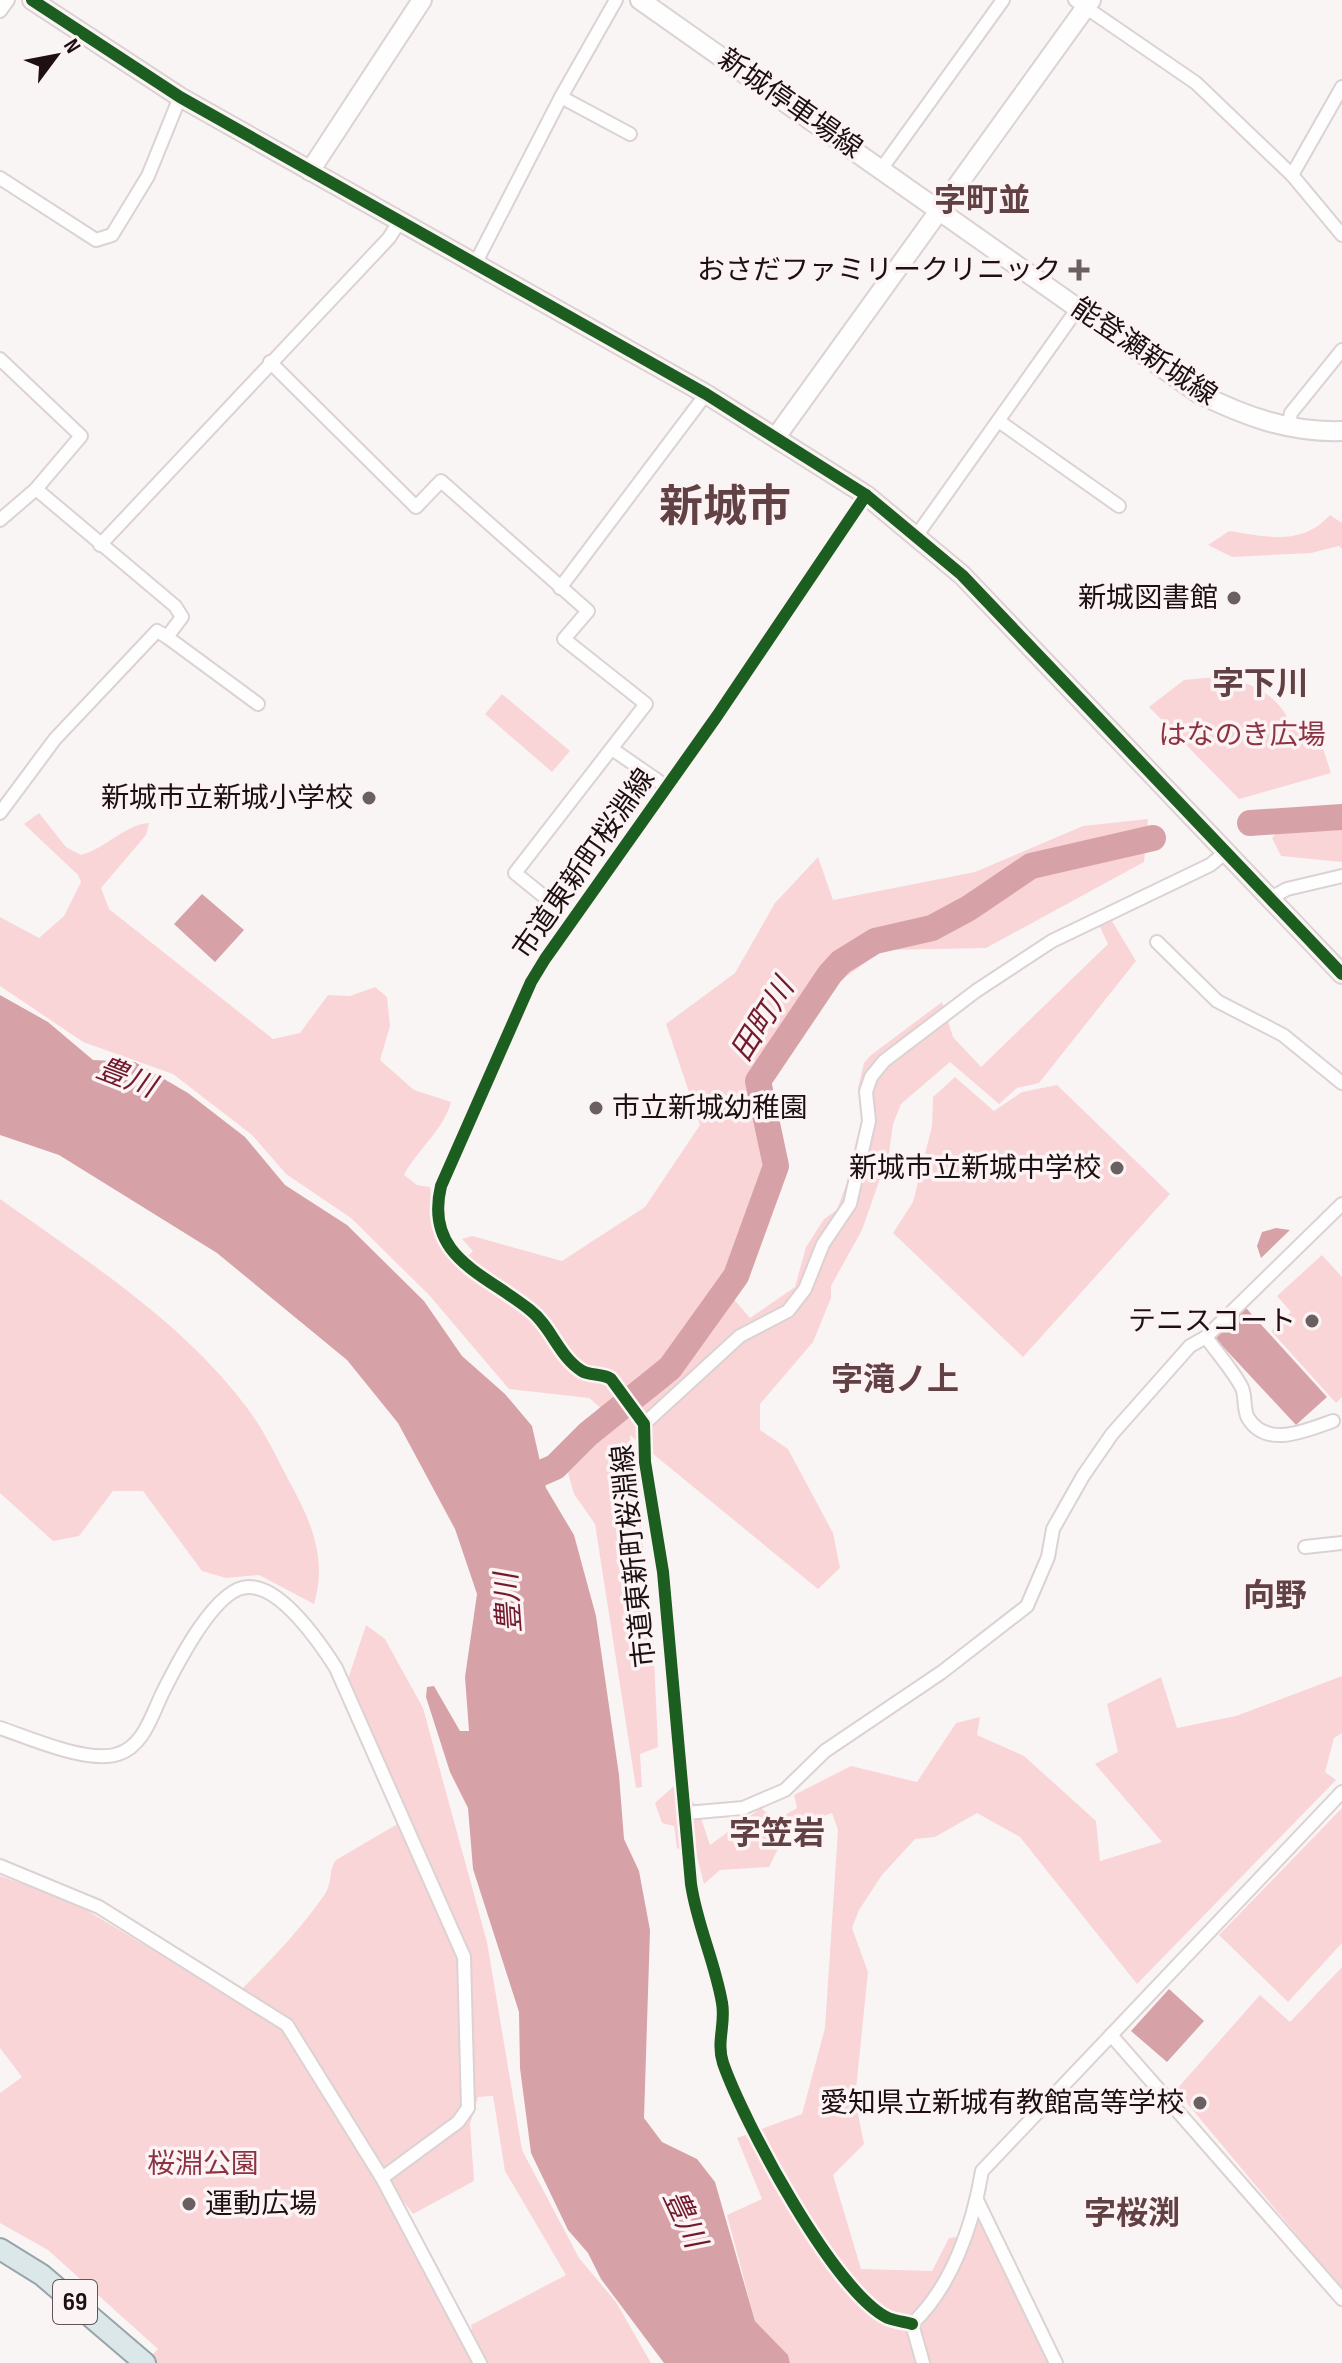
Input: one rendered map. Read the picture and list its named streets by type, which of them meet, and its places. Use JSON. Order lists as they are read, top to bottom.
{
  "streets": {
    "main road": ["69"],
    "street": ["新城停車場線", "能登瀬新城線", "市道東新町桜淵線"]
  },
  "crossings": [
    ["新城停車場線", "能登瀬新城線"]
  ],
  "districts": [
    "字町並",
    "新城市",
    "字下川",
    "字滝ノ上",
    "向野",
    "字笠岩",
    "字桜渕"
  ],
  "water": ["田町川", "豊川"],
  "parks": ["はなのき広場", "桜淵公園"],
  "places": {
    "health": ["おさだファミリークリニック"],
    "other": [
      "新城図書館",
      "新城市立新城小学校",
      "市立新城幼稚園",
      "新城市立新城中学校",
      "テニスコート",
      "愛知県立新城有教館高等学校",
      "運動広場"
    ]
  },
  "north": "top right"
}
